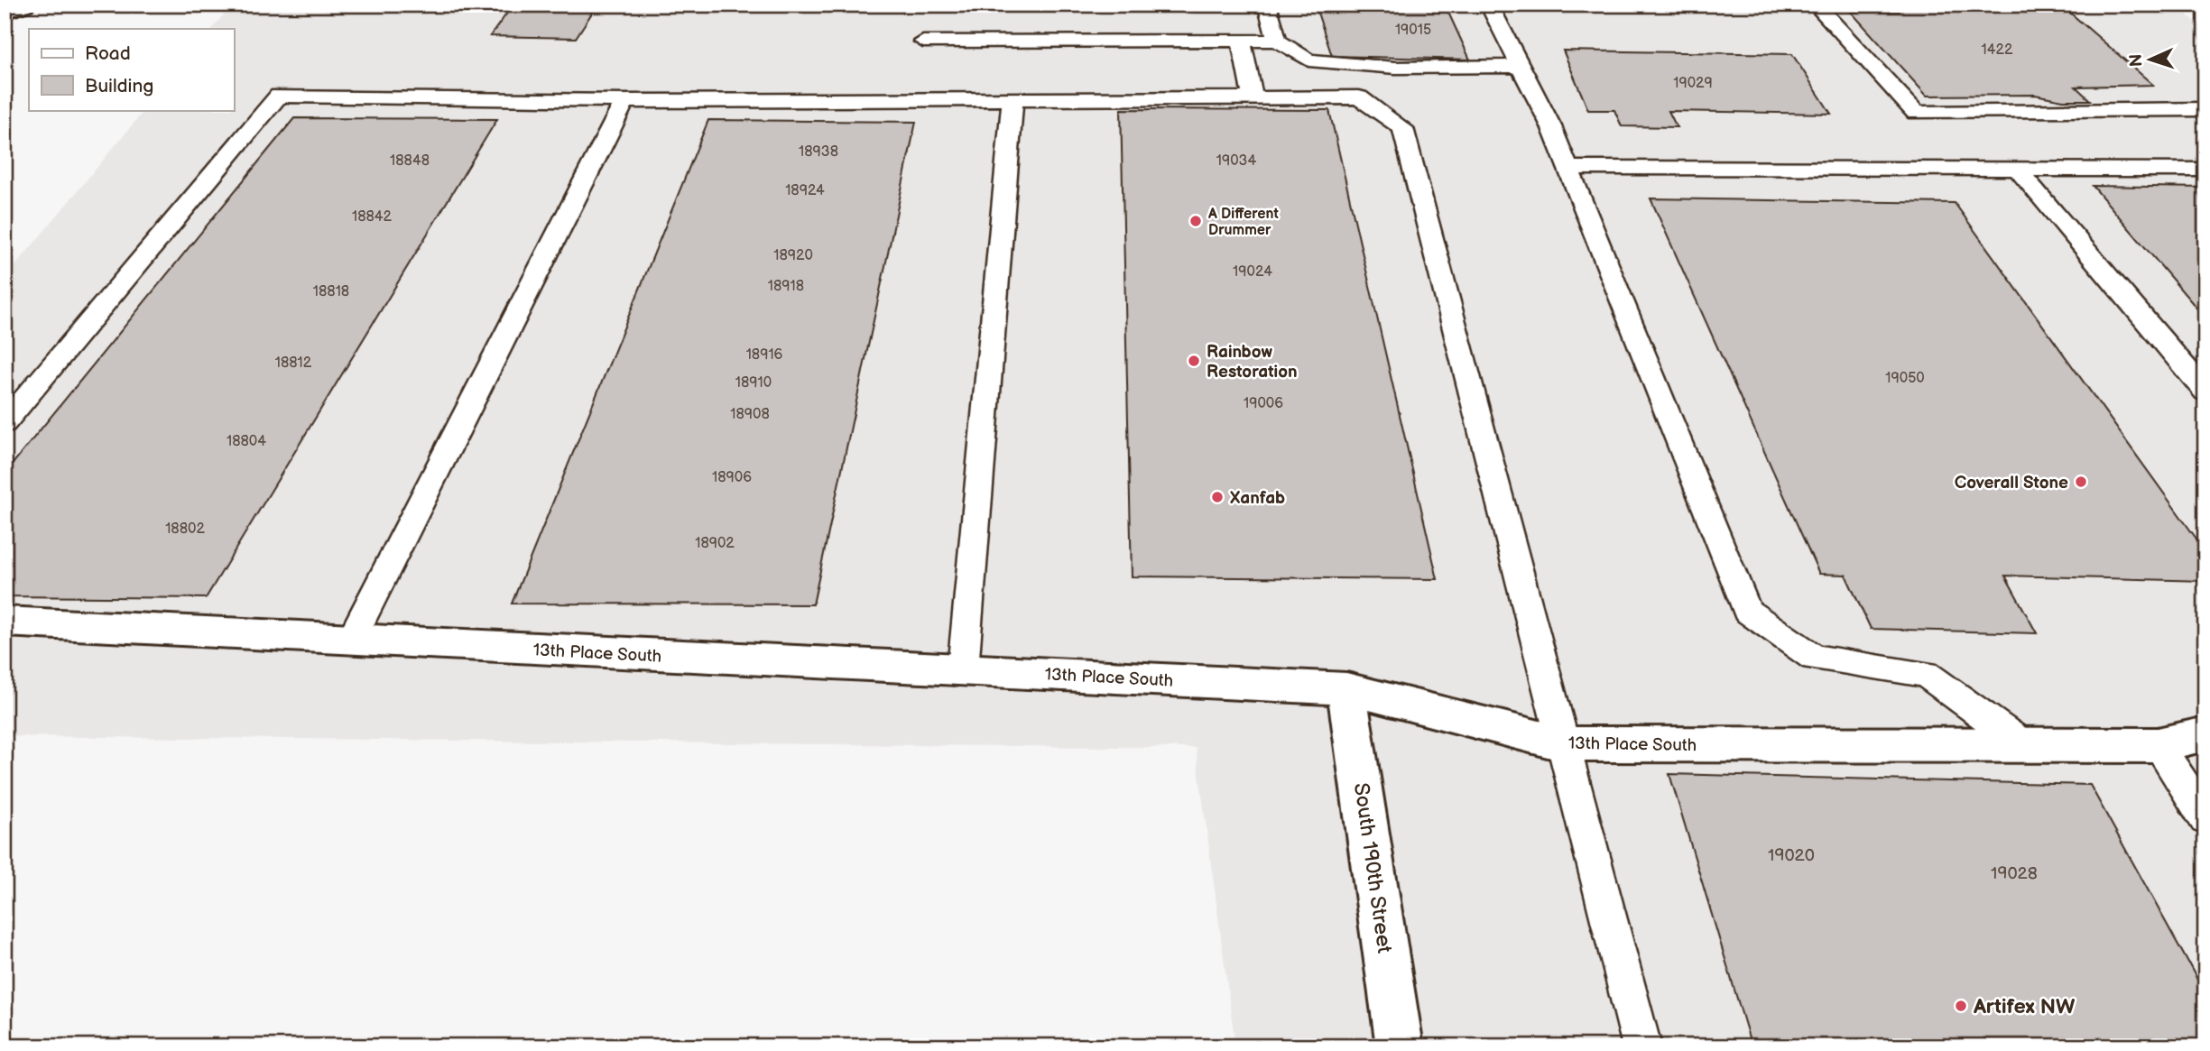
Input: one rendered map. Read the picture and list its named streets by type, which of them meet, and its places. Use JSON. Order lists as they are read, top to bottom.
{
  "streets": {
    "street": ["13th Place South", "South 190th Street"]
  },
  "crossings": [
    ["13th Place South", "South 190th Street"]
  ],
  "places": [
    "A Different Drummer",
    "Rainbow Restoration",
    "Coverall Stone",
    "Xanfab",
    "Artifex NW"
  ],
  "house_numbers": [
    "19015",
    "1422",
    "19029",
    "18938",
    "18848",
    "19034",
    "18924",
    "18842",
    "18920",
    "19024",
    "18918",
    "18818",
    "18916",
    "18812",
    "19050",
    "18910",
    "19006",
    "18908",
    "18804",
    "18906",
    "18802",
    "18902",
    "19020",
    "19028"
  ],
  "legend": ["Road", "Building"],
  "north": "left"
}
